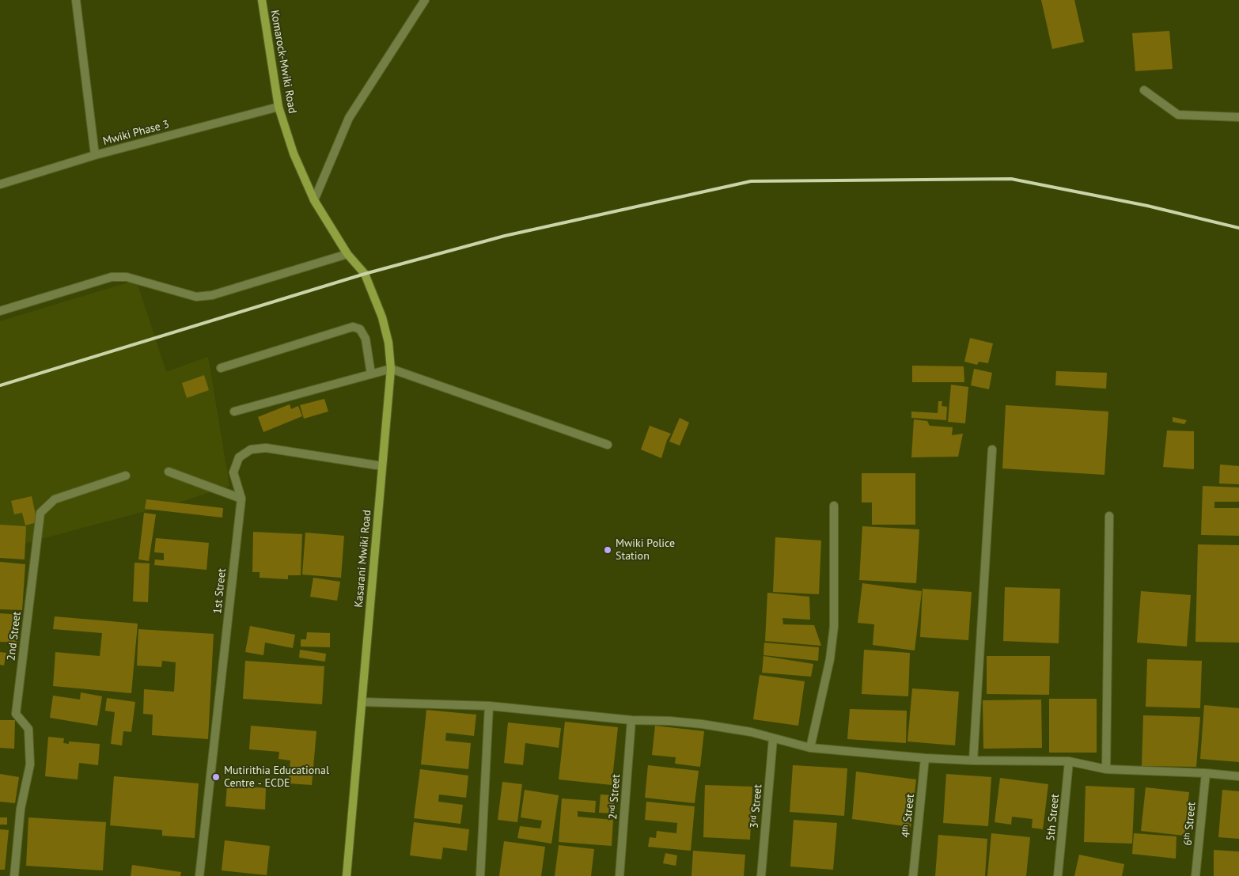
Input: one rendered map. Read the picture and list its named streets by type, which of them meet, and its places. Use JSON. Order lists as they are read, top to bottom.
{
  "streets": {
    "main road": ["Komarock-Mwiki Road", "Kasarani Mwiki Road"],
    "street": [
      "Mwiki Phase 3",
      "1st Street",
      "2nd Street",
      "2ⁿᵈ Street",
      "3ʳᵈ Street",
      "4ᵗʰ Street",
      "5th Street",
      "6ᵗʰ Street"
    ]
  },
  "crossings": [
    ["Komarock-Mwiki Road", "Mwiki Phase 3"],
    ["Komarock-Mwiki Road", "Kasarani Mwiki Road"],
    ["Kasarani Mwiki Road", "1st Street"]
  ],
  "places": ["Mwiki Police Station", "Mutirithia Educational Centre - ECDE"]
}
